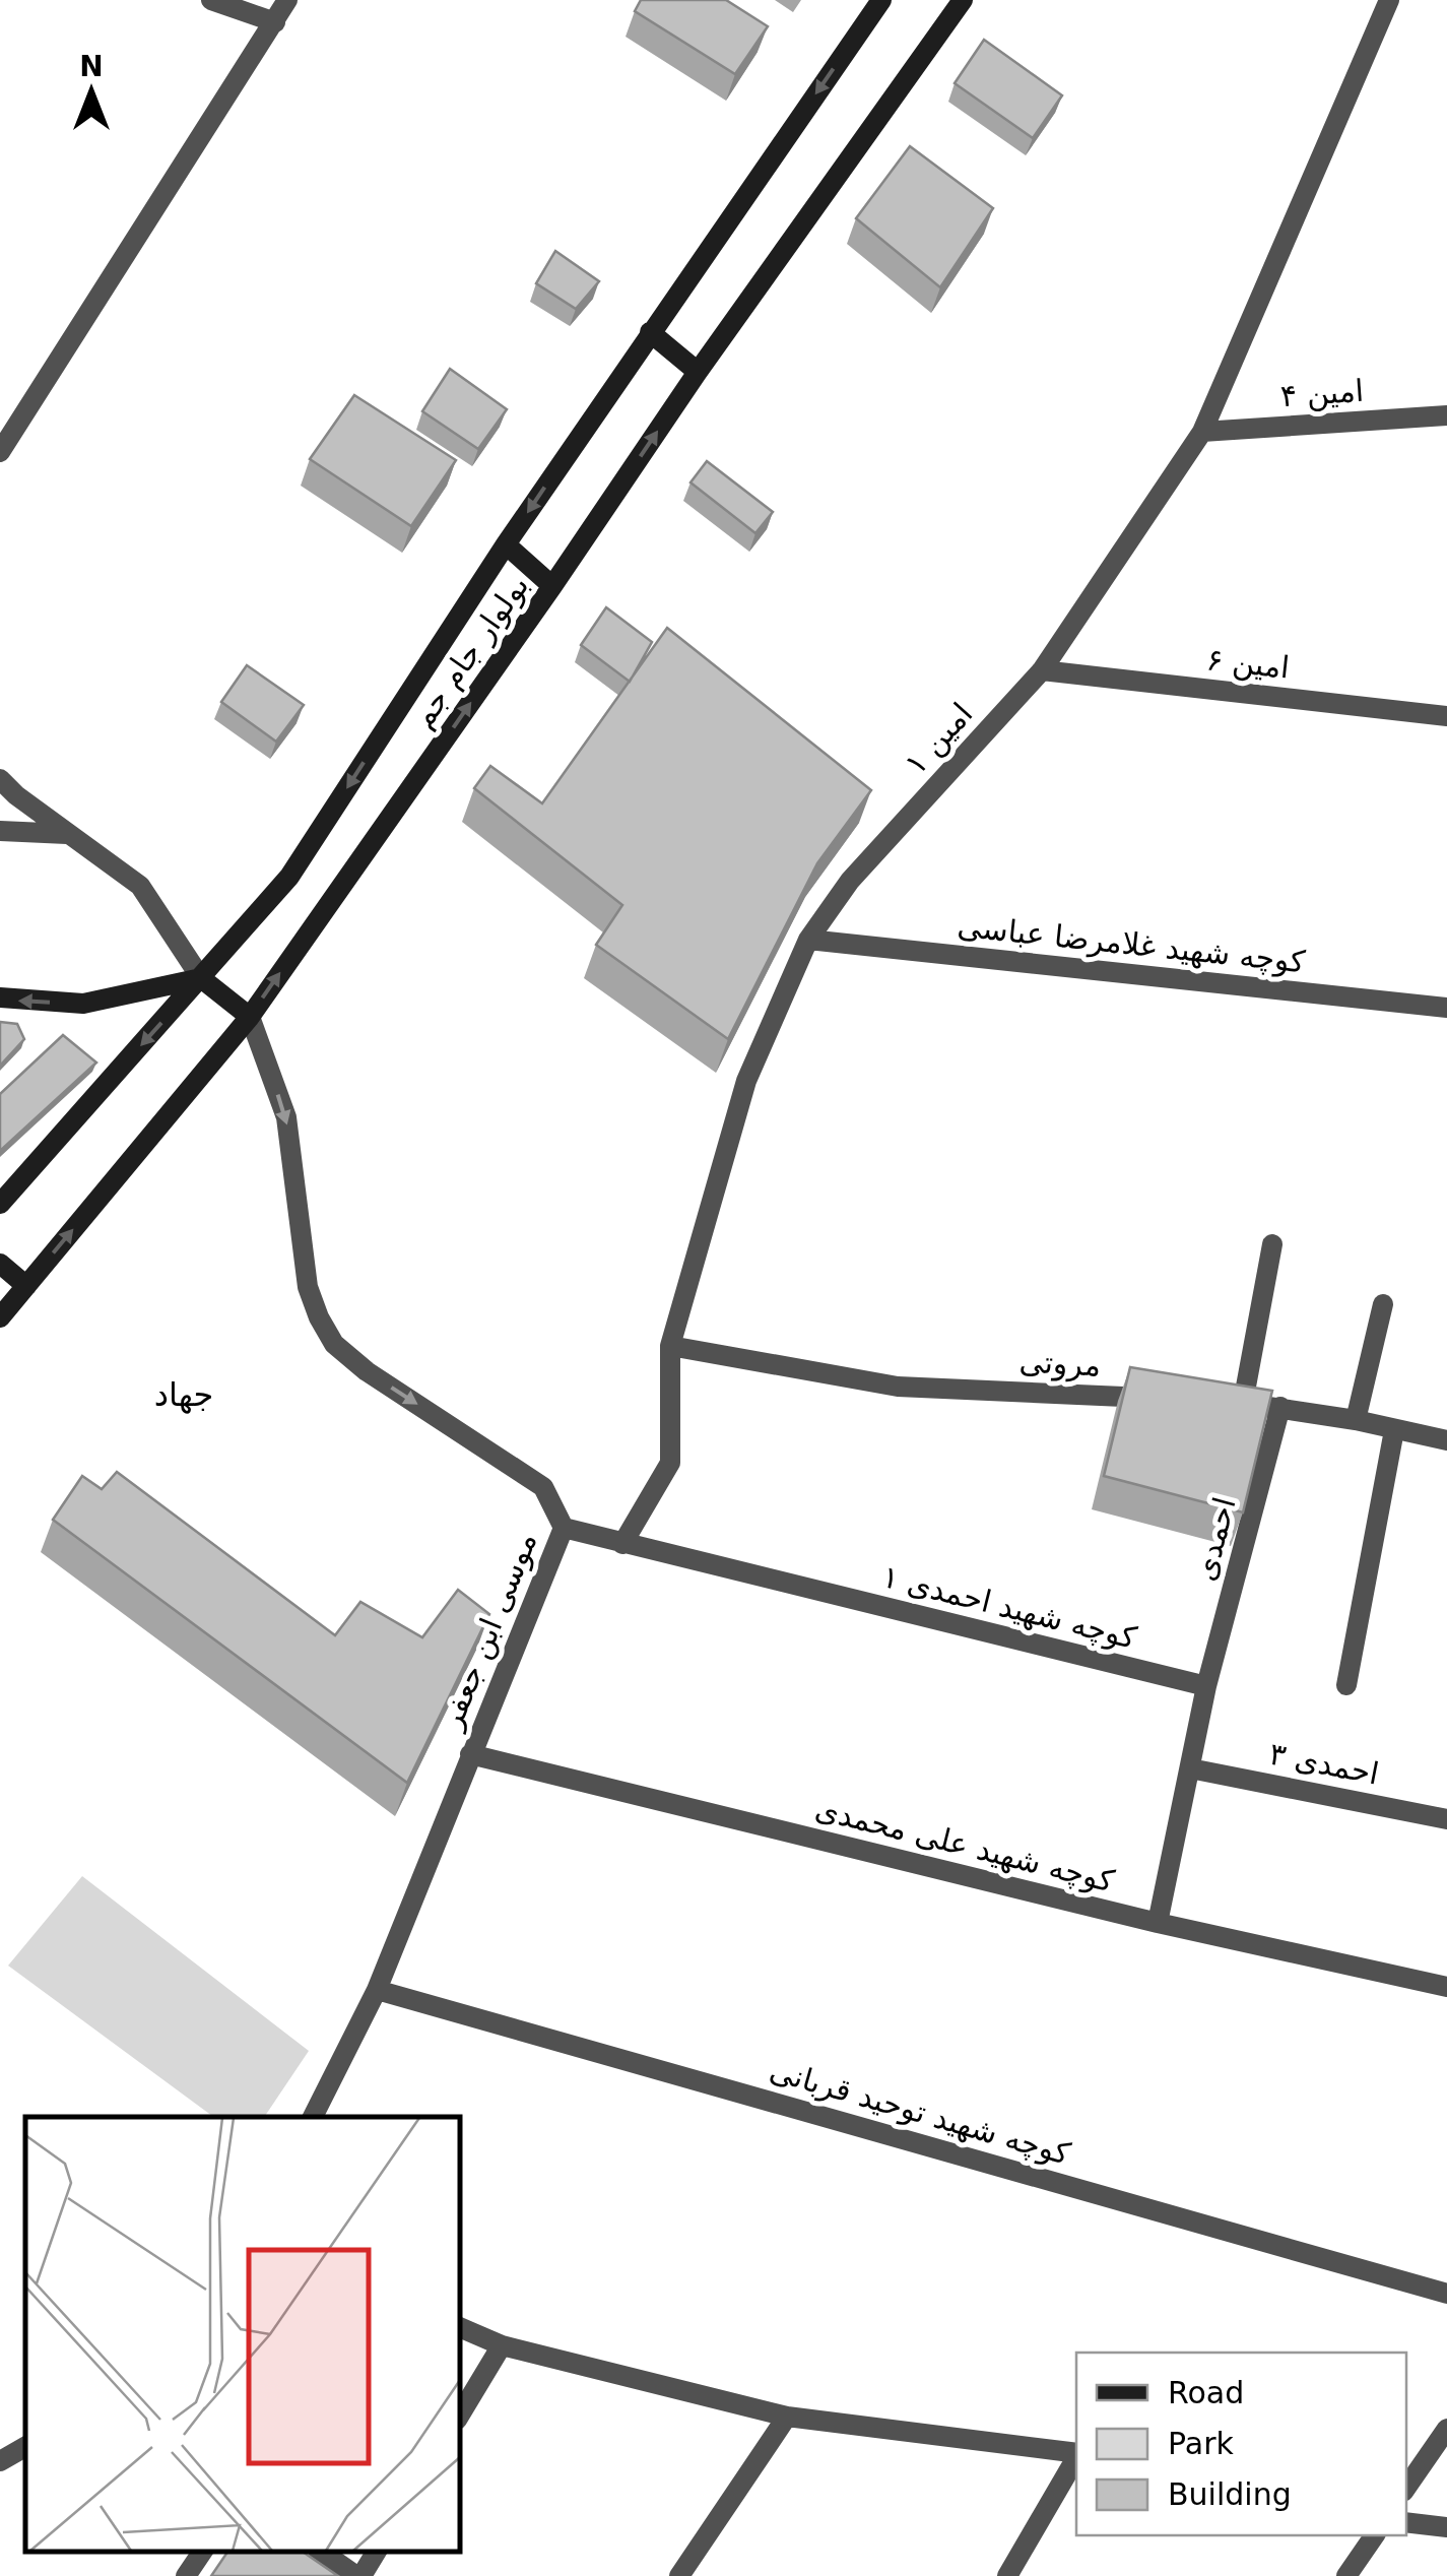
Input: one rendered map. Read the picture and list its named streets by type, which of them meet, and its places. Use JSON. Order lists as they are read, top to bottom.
{
  "streets": {
    "main road": ["بولوار جام جم"],
    "street": [
      "امین ۴",
      "امین ۶",
      "امین ۱",
      "کوچه شهید غلامرضا عباسی",
      "مروتی",
      "احمدی",
      "کوچه شهید احمدی ۱",
      "موسی ابن جعفر",
      "احمدی ۳",
      "کوچه شهید علی محمدی",
      "کوچه شهید توحید قربانی"
    ]
  },
  "crossings": [
    ["امین ۴", "امین ۱"],
    ["بولوار جام جم", "موسی ابن جعفر"],
    ["امین ۶", "امین ۱"],
    ["امین ۱", "کوچه شهید غلامرضا عباسی"],
    ["امین ۱", "مروتی"],
    ["امین ۱", "کوچه شهید احمدی ۱"],
    ["احمدی", "کوچه شهید احمدی ۱"],
    ["کوچه شهید احمدی ۱", "موسی ابن جعفر"],
    ["موسی ابن جعفر", "کوچه شهید علی محمدی"],
    ["موسی ابن جعفر", "کوچه شهید توحید قربانی"]
  ],
  "one_way": ["موسی ابن جعفر"],
  "districts": ["جهاد"],
  "legend": ["Road", "Park", "Building"],
  "north": "top"
}
